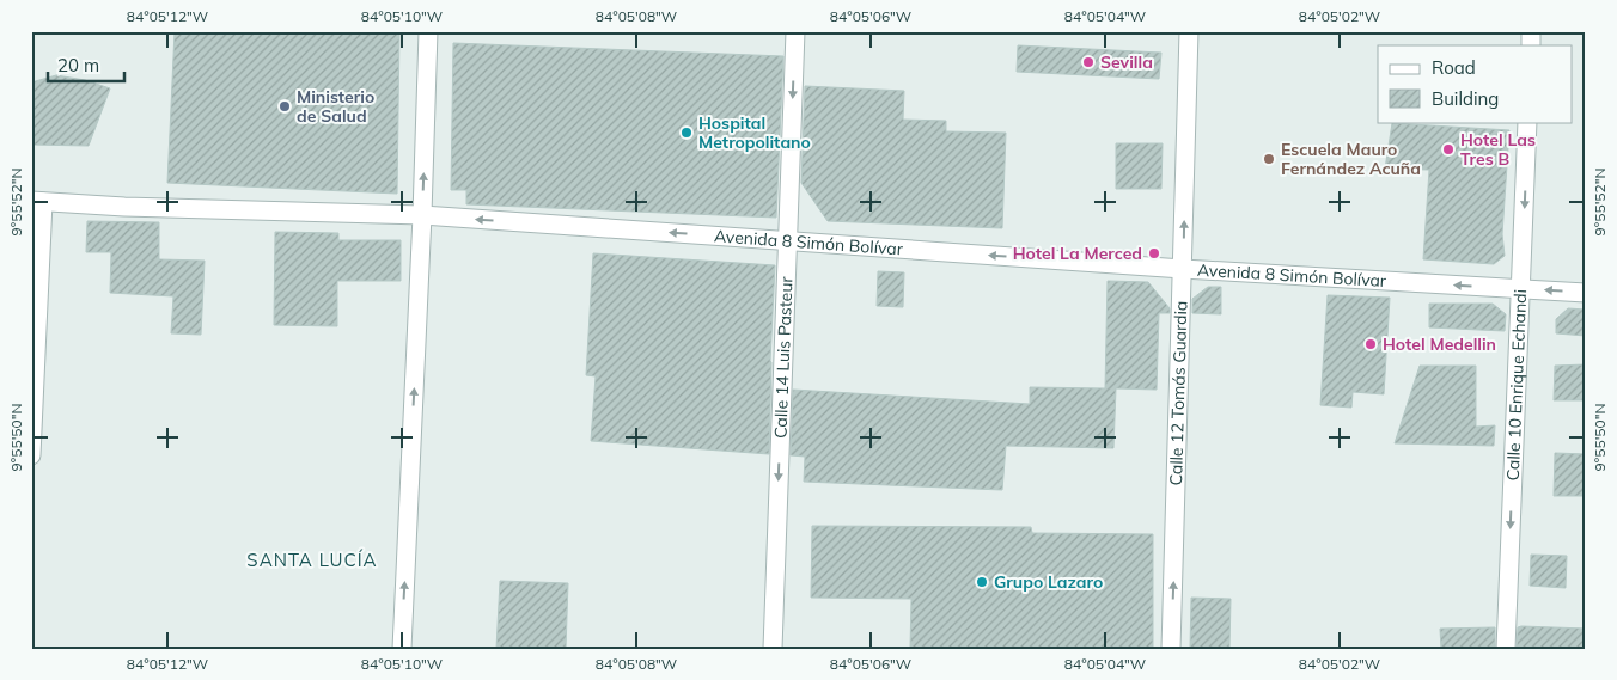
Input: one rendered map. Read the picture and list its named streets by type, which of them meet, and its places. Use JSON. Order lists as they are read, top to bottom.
{
  "streets": {
    "street": [
      "Avenida 8 Simón Bolívar",
      "Calle 14 Luis Pasteur",
      "Calle 10 Enrique Echandi",
      "Calle 12 Tomás Guardia"
    ]
  },
  "crossings": [
    ["Avenida 8 Simón Bolívar", "Calle 14 Luis Pasteur"],
    ["Avenida 8 Simón Bolívar", "Calle 10 Enrique Echandi"],
    ["Avenida 8 Simón Bolívar", "Calle 12 Tomás Guardia"]
  ],
  "one_way": [
    "Avenida 8 Simón Bolívar",
    "Calle 14 Luis Pasteur",
    "Calle 10 Enrique Echandi",
    "Calle 12 Tomás Guardia"
  ],
  "districts": ["SANTA LUCÍA"],
  "places": [
    "Sevilla",
    "Ministerio de Salud",
    "Hospital Metropolitano",
    "Hotel Las Tres B",
    "Escuela Mauro Fernández Acuña",
    "Hotel La Merced",
    "Hotel Medellin",
    "Grupo Lazaro"
  ],
  "legend": ["Road", "Building"],
  "scale_bar": "20 m",
  "coordinates": [
    "84°05'12\"W",
    "84°05'10\"W",
    "84°05'08\"W",
    "84°05'06\"W",
    "84°05'04\"W",
    "84°05'02\"W",
    "9°55'52\"N",
    "9°55'50\"N"
  ]
}
